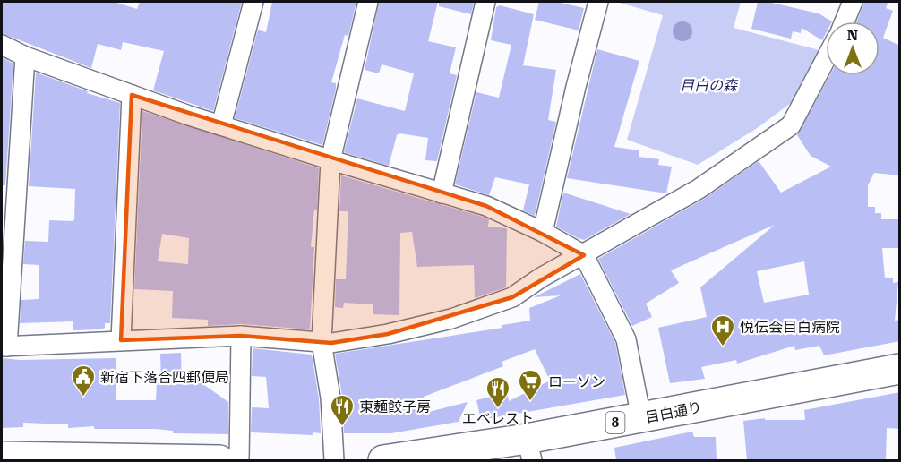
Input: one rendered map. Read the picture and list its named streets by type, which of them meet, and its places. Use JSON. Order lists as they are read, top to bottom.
{
  "streets": {
    "main road": ["目白通り", "8"]
  },
  "parks": ["目白の森"],
  "places": {
    "hospital": ["悦伝会目白病院"],
    "public building": ["新宿下落合四郵便局"],
    "supermarket": ["ローソン"],
    "restaurant": ["エベレスト", "東麺餃子房"]
  },
  "north": "top"
}
